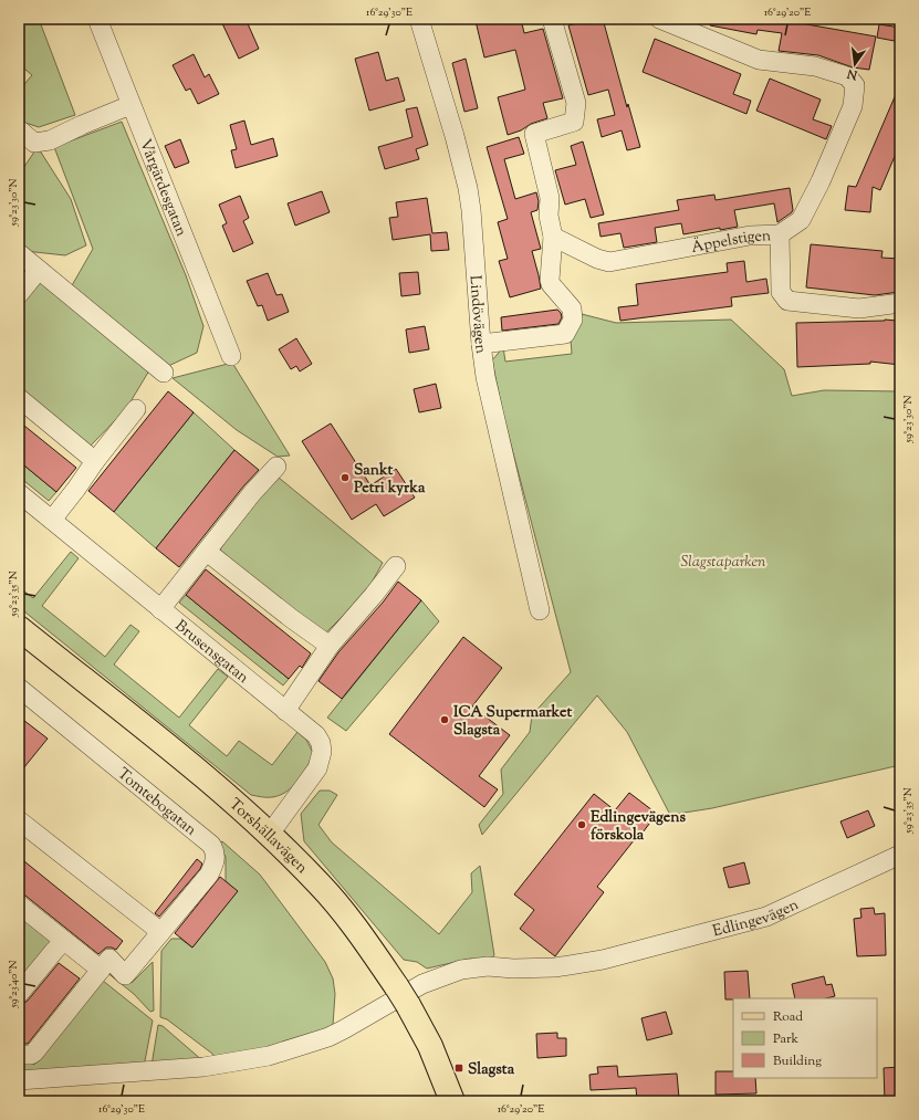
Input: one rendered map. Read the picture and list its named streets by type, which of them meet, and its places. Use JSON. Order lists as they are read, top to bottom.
{
  "streets": {
    "main road": ["Torshällavägen"],
    "street": [
      "Vårgärdesgatan",
      "Äppelstigen",
      "Lindövägen",
      "Brusensgatan",
      "Tomtebogatan",
      "Edlingevägen"
    ]
  },
  "crossings": [
    ["Brusensgatan", "Torshällavägen"]
  ],
  "parks": ["Slagstaparken"],
  "places": {
    "other": ["Sankt Petri kyrka", "ICA Supermarket Slagsta", "Edlingevägens förskola"],
    "transit": ["Slagsta"]
  },
  "legend": ["Road", "Park", "Building"],
  "north": "bottom",
  "coordinates": [
    "16°29'30\"E",
    "16°29'20\"E",
    "59°23'30\"N",
    "59°23'35\"N",
    "59°23'40\"N"
  ]
}
